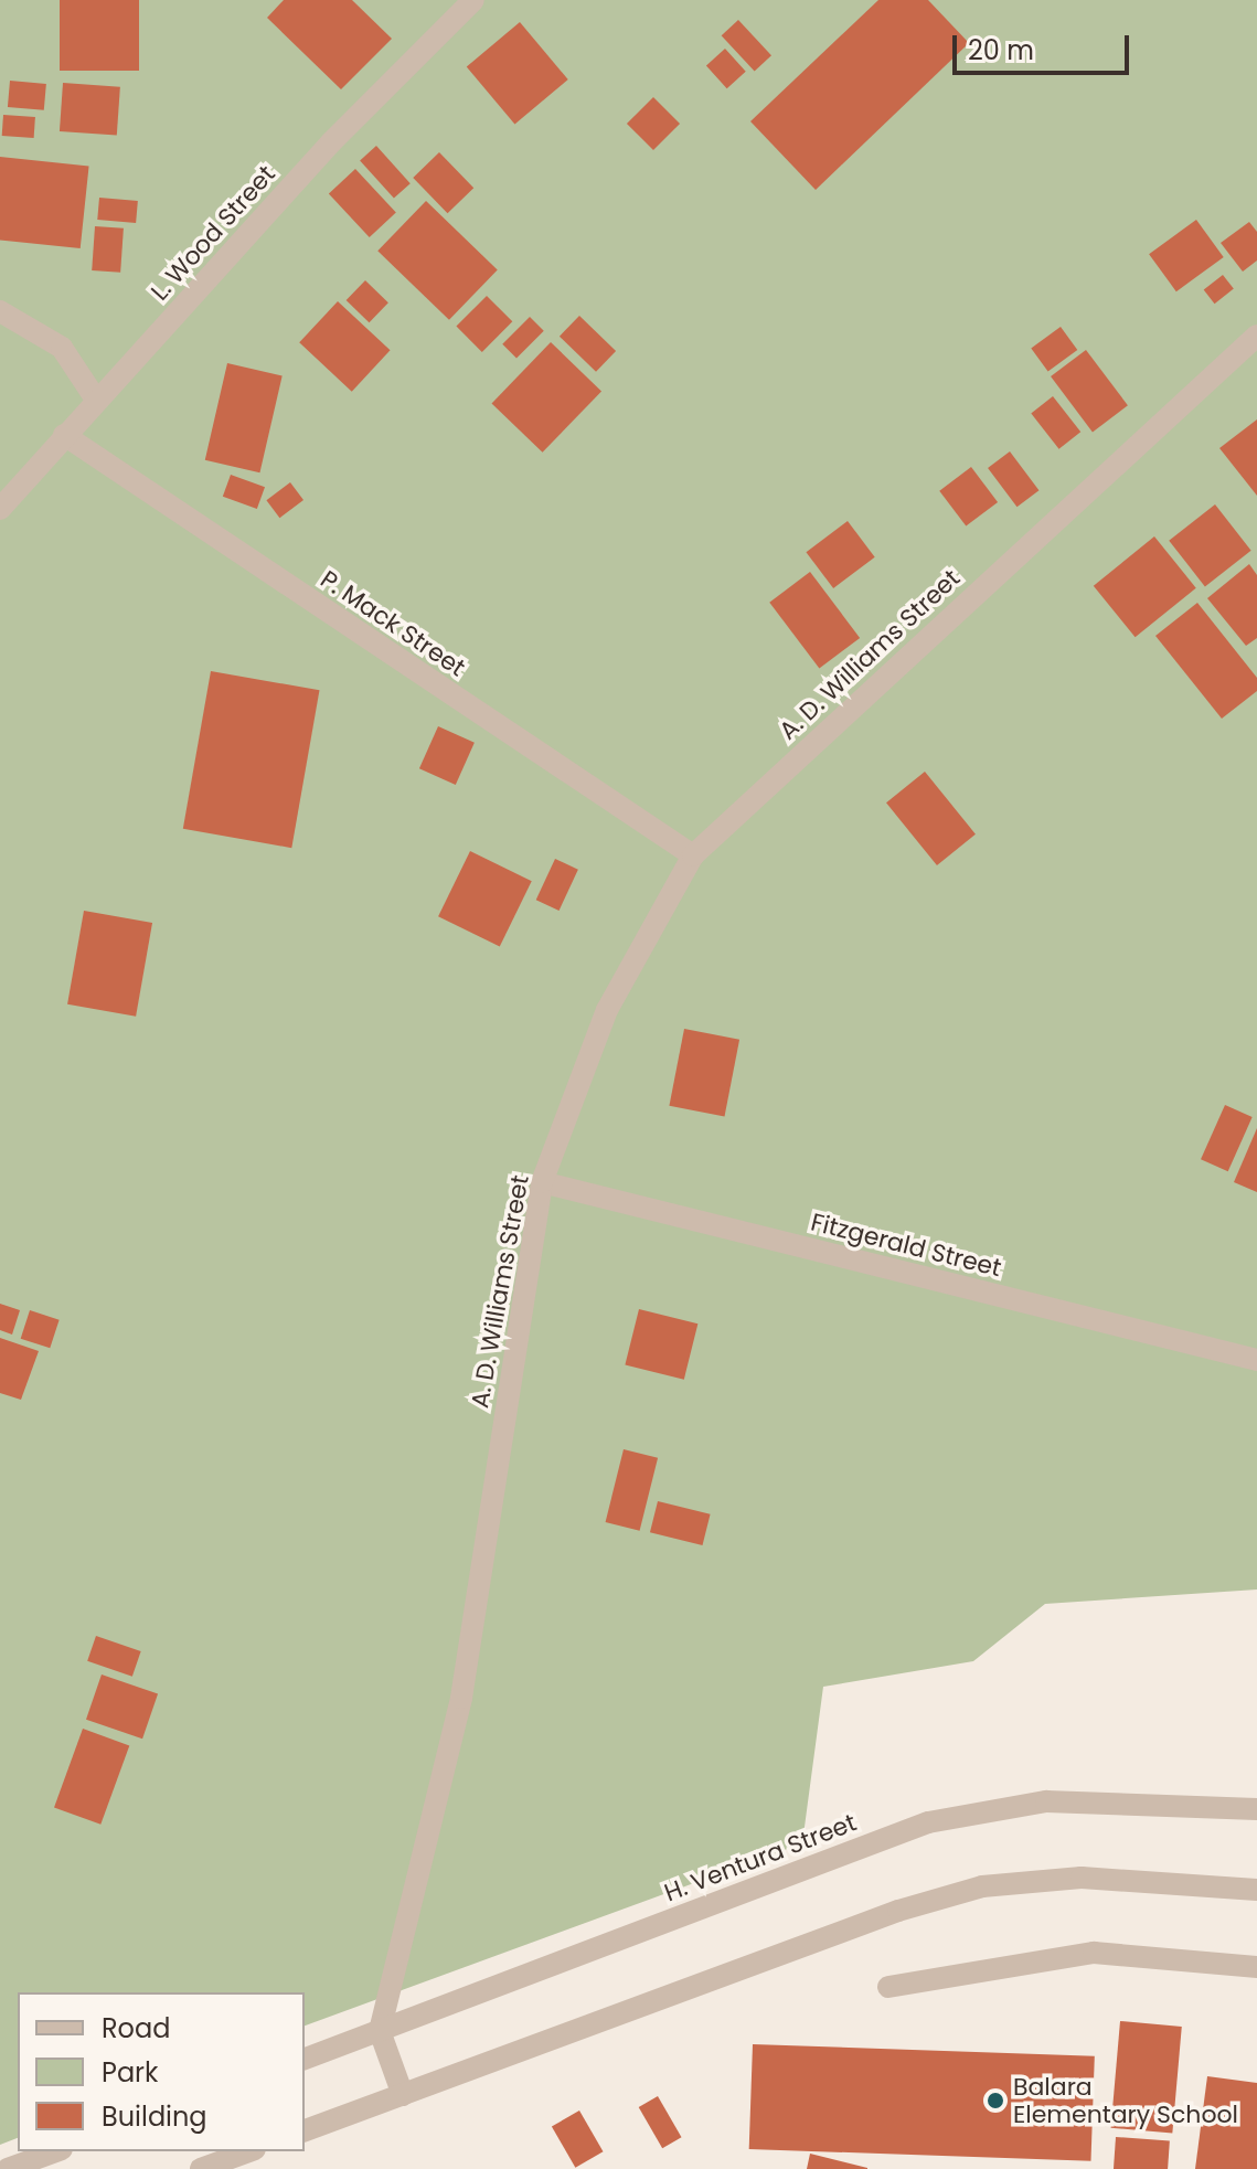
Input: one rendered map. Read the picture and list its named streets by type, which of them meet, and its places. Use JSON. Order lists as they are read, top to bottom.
{
  "streets": {
    "street": [
      "L. Wood Street",
      "P. Mack Street",
      "A. D. Williams Street",
      "Fitzgerald Street",
      "H. Ventura Street"
    ]
  },
  "crossings": [
    ["L. Wood Street", "P. Mack Street"],
    ["P. Mack Street", "A. D. Williams Street"],
    ["A. D. Williams Street", "Fitzgerald Street"],
    ["A. D. Williams Street", "H. Ventura Street"]
  ],
  "places": ["Balara Elementary School"],
  "legend": ["Road", "Park", "Building"],
  "scale_bar": "20 m"
}
